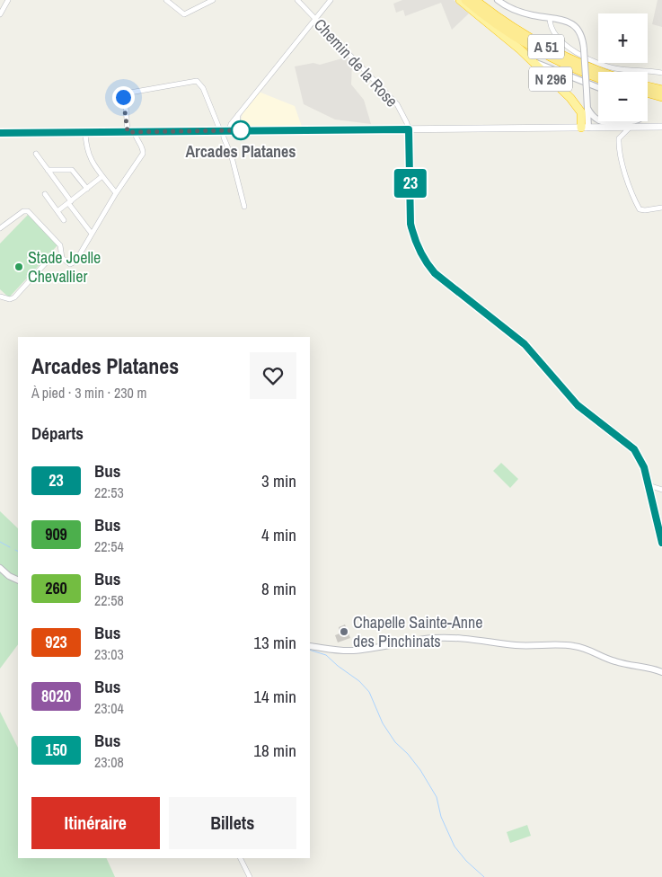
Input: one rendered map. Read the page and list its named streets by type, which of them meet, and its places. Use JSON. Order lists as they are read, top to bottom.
{
  "streets": {
    "highway": ["A 51", "N 296"],
    "street": ["Chemin de la Rose"]
  },
  "places": ["Arcades Platanes", "Stade Joelle Chevallier", "Chapelle Sainte-Anne des Pinchinats"],
  "lines": ["bus line 23"],
  "page": {
    "on_map": "23",
    "map_buttons": ["+", "−"],
    "heading": [
      ["Arcades Platanes", "À pied · 3 min · 230 m"],
      "Départs"
    ],
    "list": [
      {
        "mark": "23",
        "name": "Bus",
        "note": "22:53",
        "value": "3 min"
      },
      {
        "mark": "909",
        "name": "Bus",
        "note": "22:54",
        "value": "4 min"
      },
      {
        "mark": "260",
        "name": "Bus",
        "note": "22:58",
        "value": "8 min"
      },
      {
        "mark": "923",
        "name": "Bus",
        "note": "23:03",
        "value": "13 min"
      },
      {
        "mark": "8020",
        "name": "Bus",
        "note": "23:04",
        "value": "14 min"
      },
      {
        "mark": "150",
        "name": "Bus",
        "note": "23:08",
        "value": "18 min"
      }
    ],
    "buttons": ["Itinéraire", "Billets"]
  }
}
